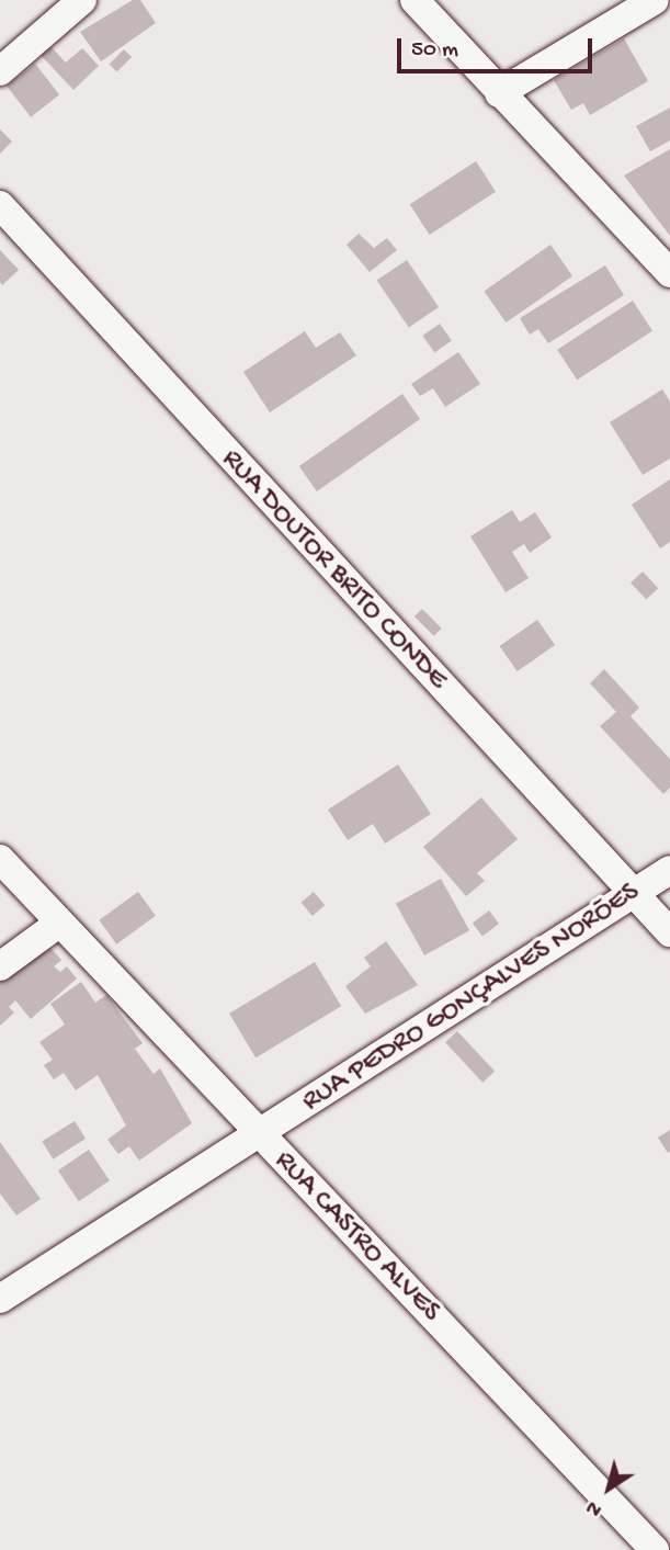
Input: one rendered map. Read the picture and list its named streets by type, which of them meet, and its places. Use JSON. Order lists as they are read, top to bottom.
{
  "streets": {
    "street": ["RUA DOUTOR BRITO CONDE", "RUA PEDRO GONÇALVES NORÕES", "RUA CASTRO ALVES"]
  },
  "crossings": [
    ["RUA DOUTOR BRITO CONDE", "RUA PEDRO GONÇALVES NORÕES"],
    ["RUA PEDRO GONÇALVES NORÕES", "RUA CASTRO ALVES"]
  ],
  "scale_bar": "50 m",
  "north": "bottom left"
}
